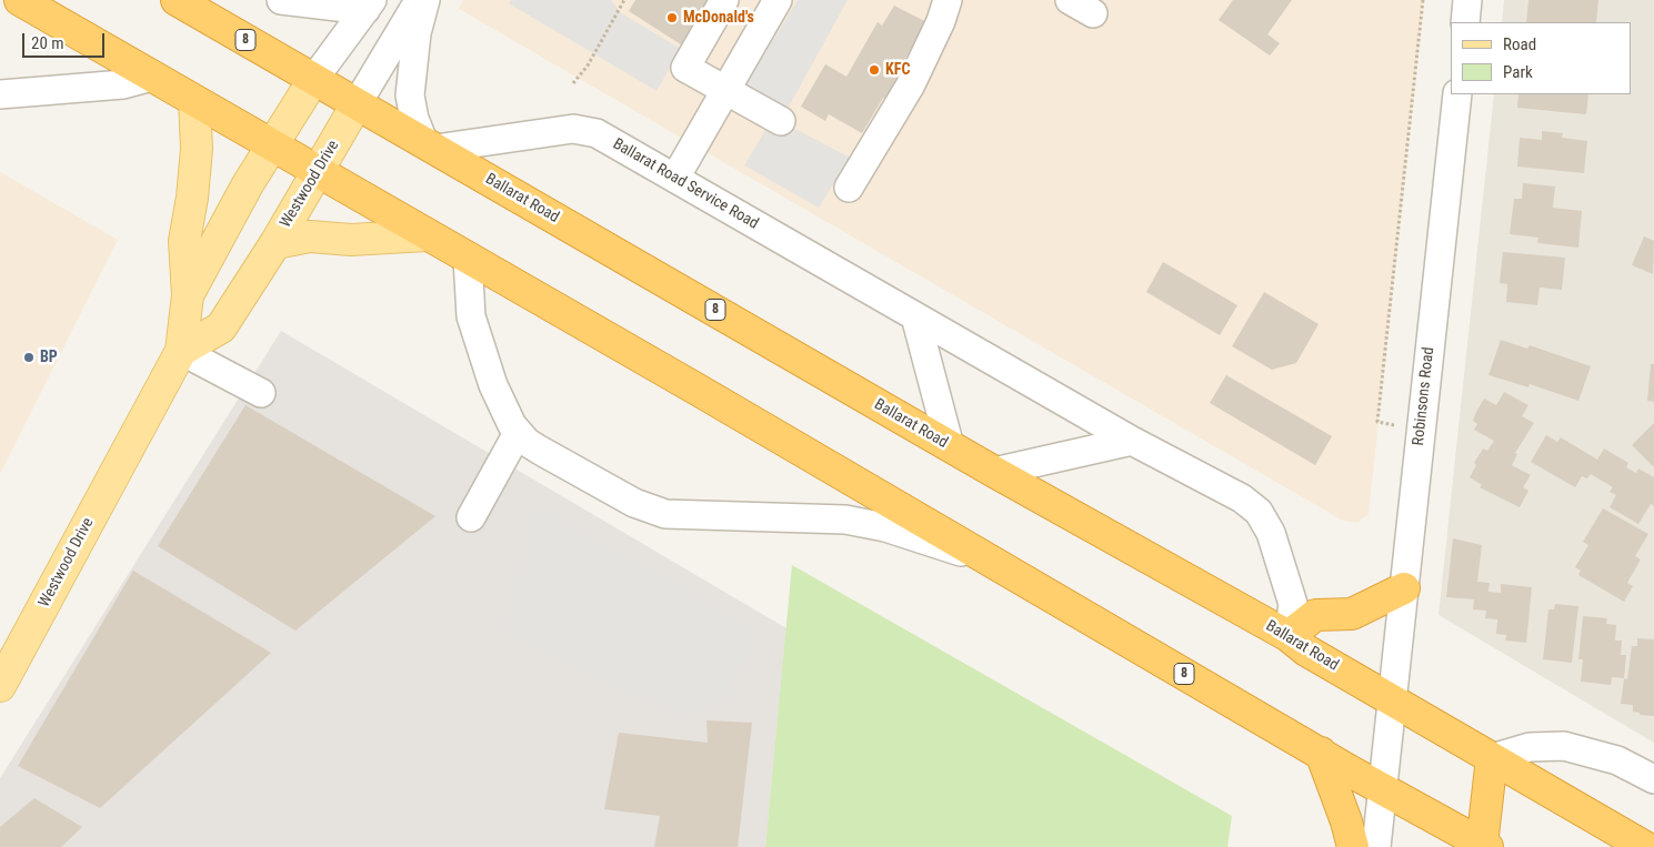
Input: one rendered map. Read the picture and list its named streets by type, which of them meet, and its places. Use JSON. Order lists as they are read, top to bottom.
{
  "streets": {
    "highway": ["8", "Ballarat Road"],
    "main road": ["Westwood Drive"],
    "street": ["Ballarat Road Service Road", "Robinsons Road"]
  },
  "crossings": [
    ["8", "Westwood Drive"],
    ["8", "Robinsons Road"],
    ["Westwood Drive", "Ballarat Road"],
    ["Ballarat Road Service Road", "Ballarat Road"],
    ["Ballarat Road", "Robinsons Road"]
  ],
  "places": ["McDonald's", "KFC", "BP"],
  "legend": ["Road", "Park"],
  "scale_bar": "20 m"
}
